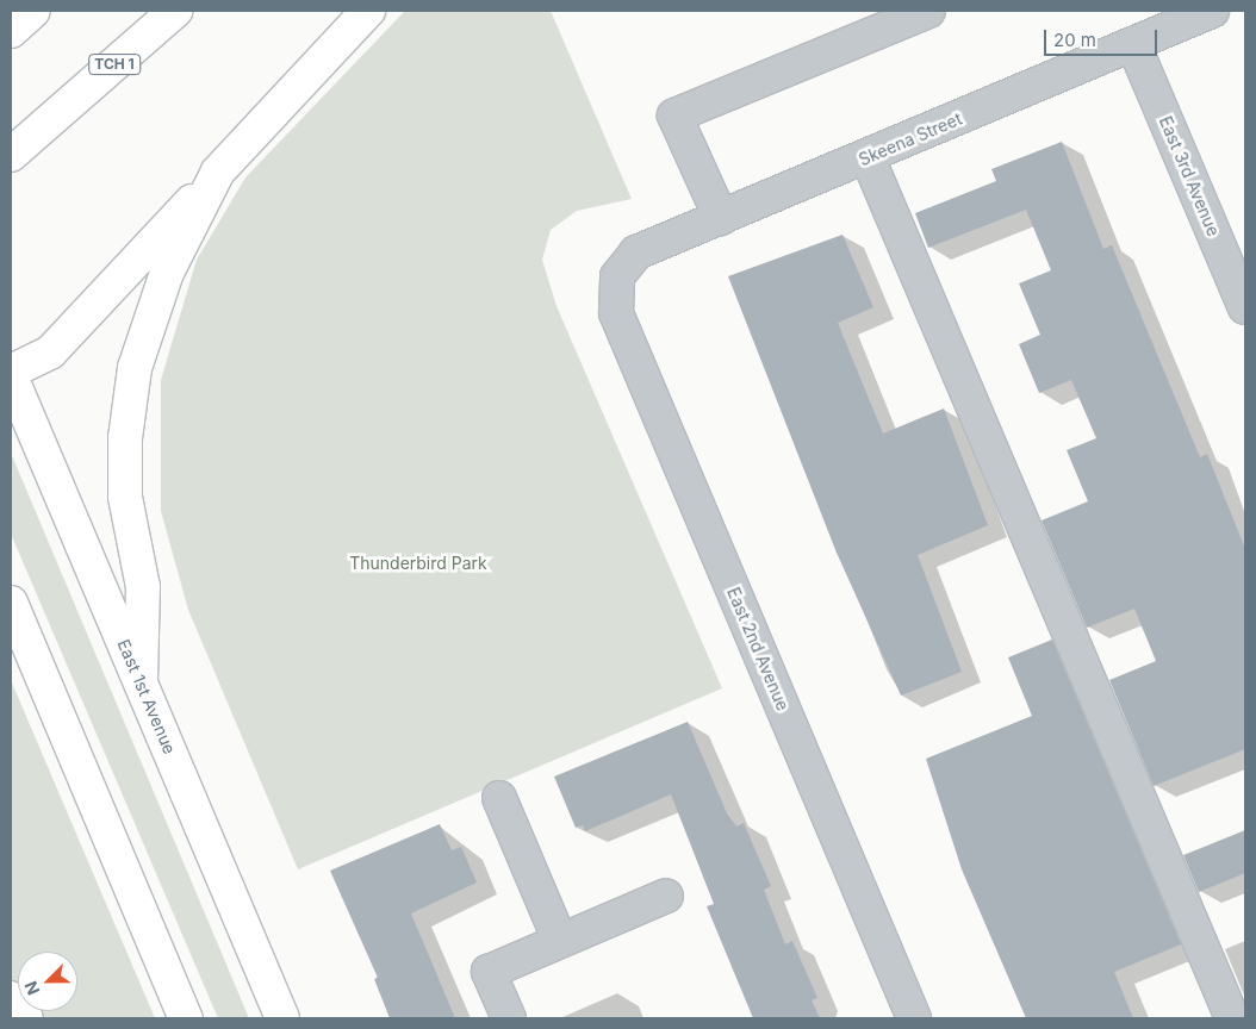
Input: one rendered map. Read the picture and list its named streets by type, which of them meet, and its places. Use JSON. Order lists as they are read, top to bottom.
{
  "streets": {
    "main road": ["TCH 1", "East 1st Avenue"],
    "street": ["Skeena Street", "East 3rd Avenue", "East 2nd Avenue"]
  },
  "crossings": [
    ["Skeena Street", "East 3rd Avenue"],
    ["Skeena Street", "East 2nd Avenue"]
  ],
  "parks": ["Thunderbird Park"],
  "scale_bar": "20 m",
  "north": "bottom left"
}
